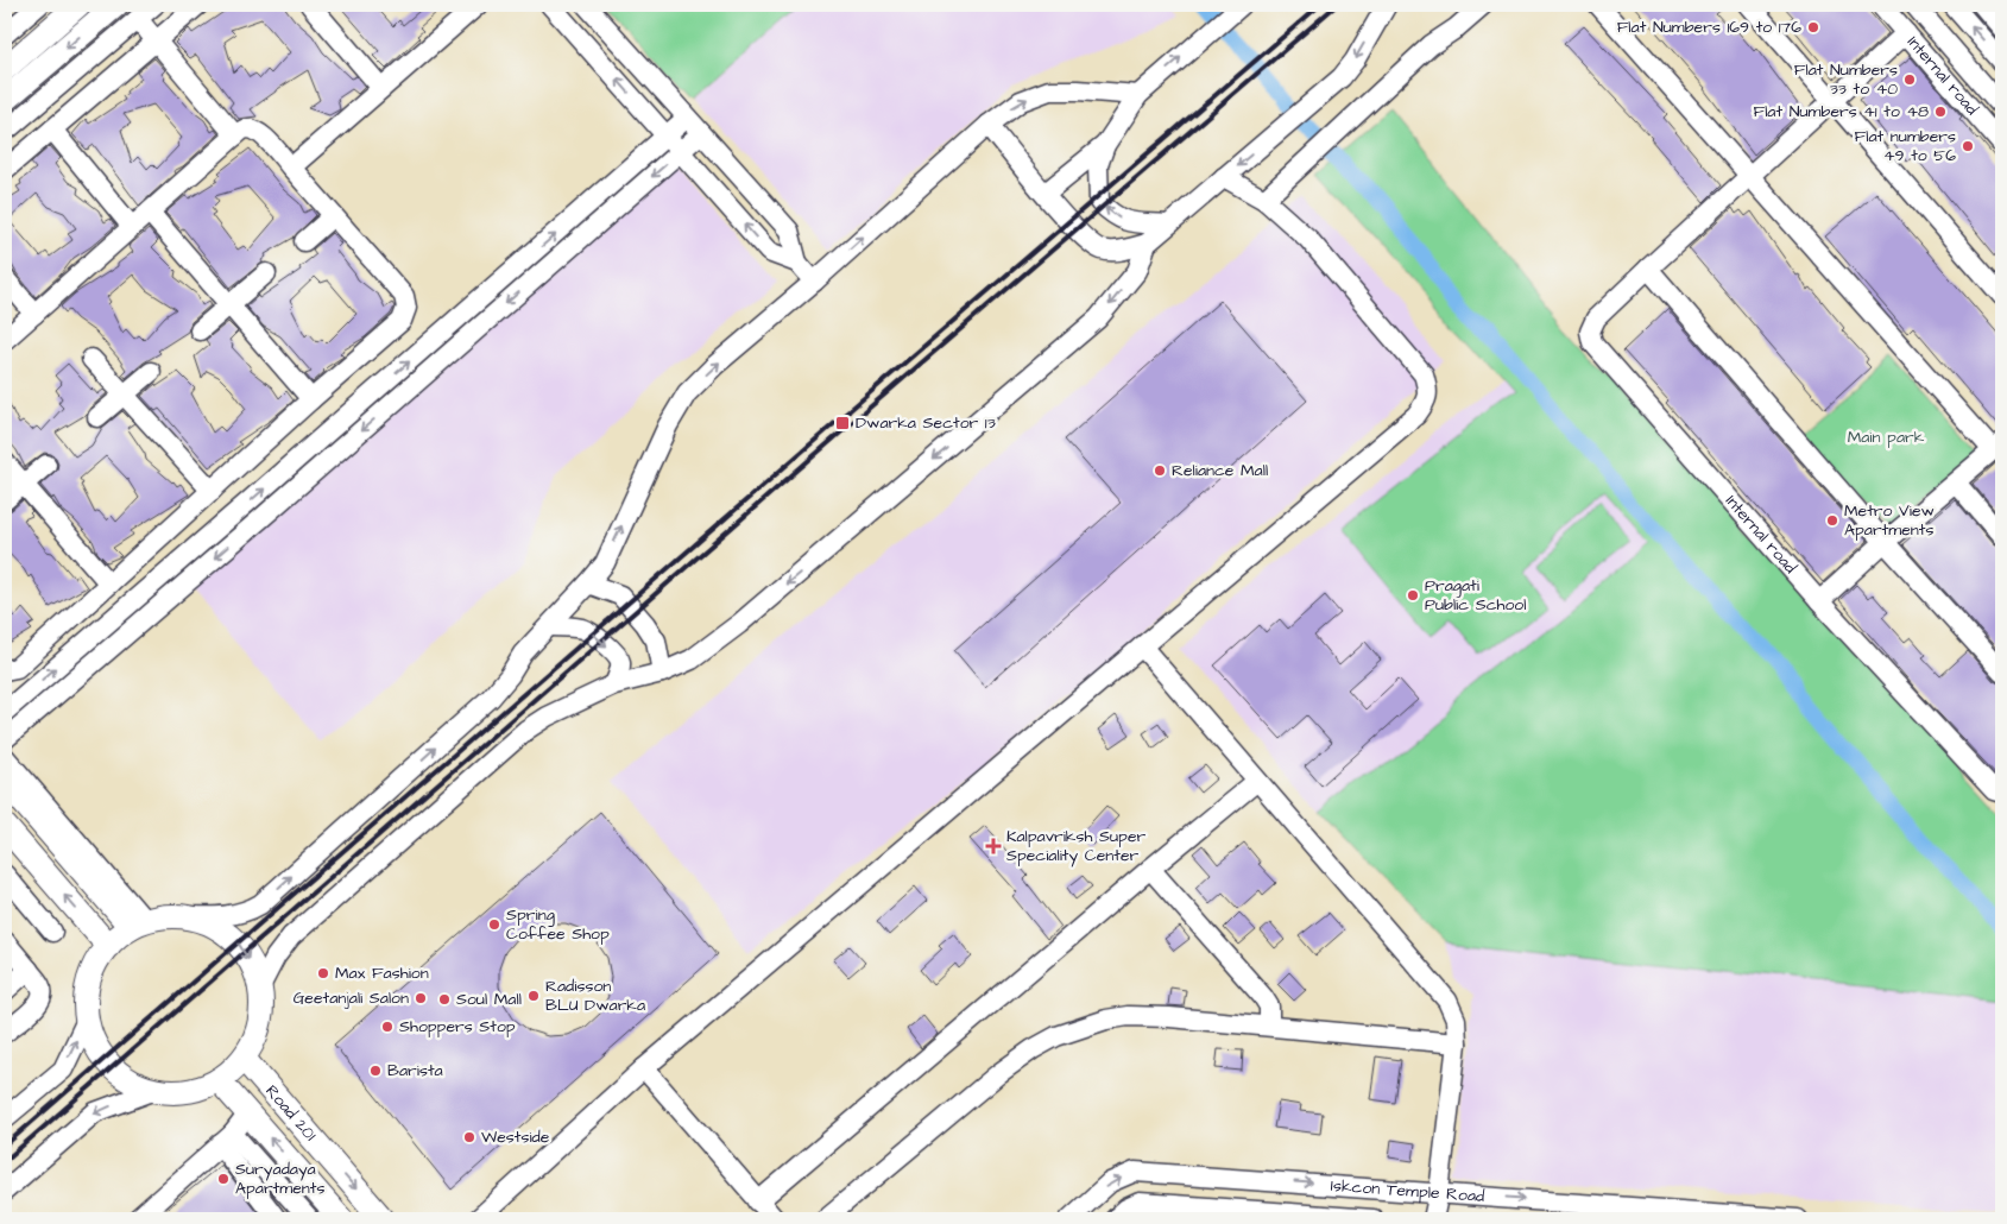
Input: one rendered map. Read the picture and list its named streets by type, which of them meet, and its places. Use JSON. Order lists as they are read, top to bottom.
{
  "streets": {
    "main road": ["Road 201"],
    "street": ["Internal road", "Iskcon Temple Road"]
  },
  "parks": ["Main park"],
  "places": {
    "other": [
      "Flat Numbers 169 to 176",
      "Flat Numbers 33 to 40",
      "Flat Numbers 41 to 48",
      "Flat numbers 49 to 56",
      "Reliance Mall",
      "Metro View Apartments",
      "Pragati Public School",
      "Spring Coffee Shop",
      "Max Fashion",
      "Radisson BLU Dwarka",
      "Geetanjali Salon",
      "Soul Mall",
      "Shoppers Stop",
      "Barista",
      "Westside",
      "Suryadaya Apartments"
    ],
    "transit": ["Dwarka Sector 13"],
    "health": ["Kalpavriksh Super Speciality Center"]
  }
}
